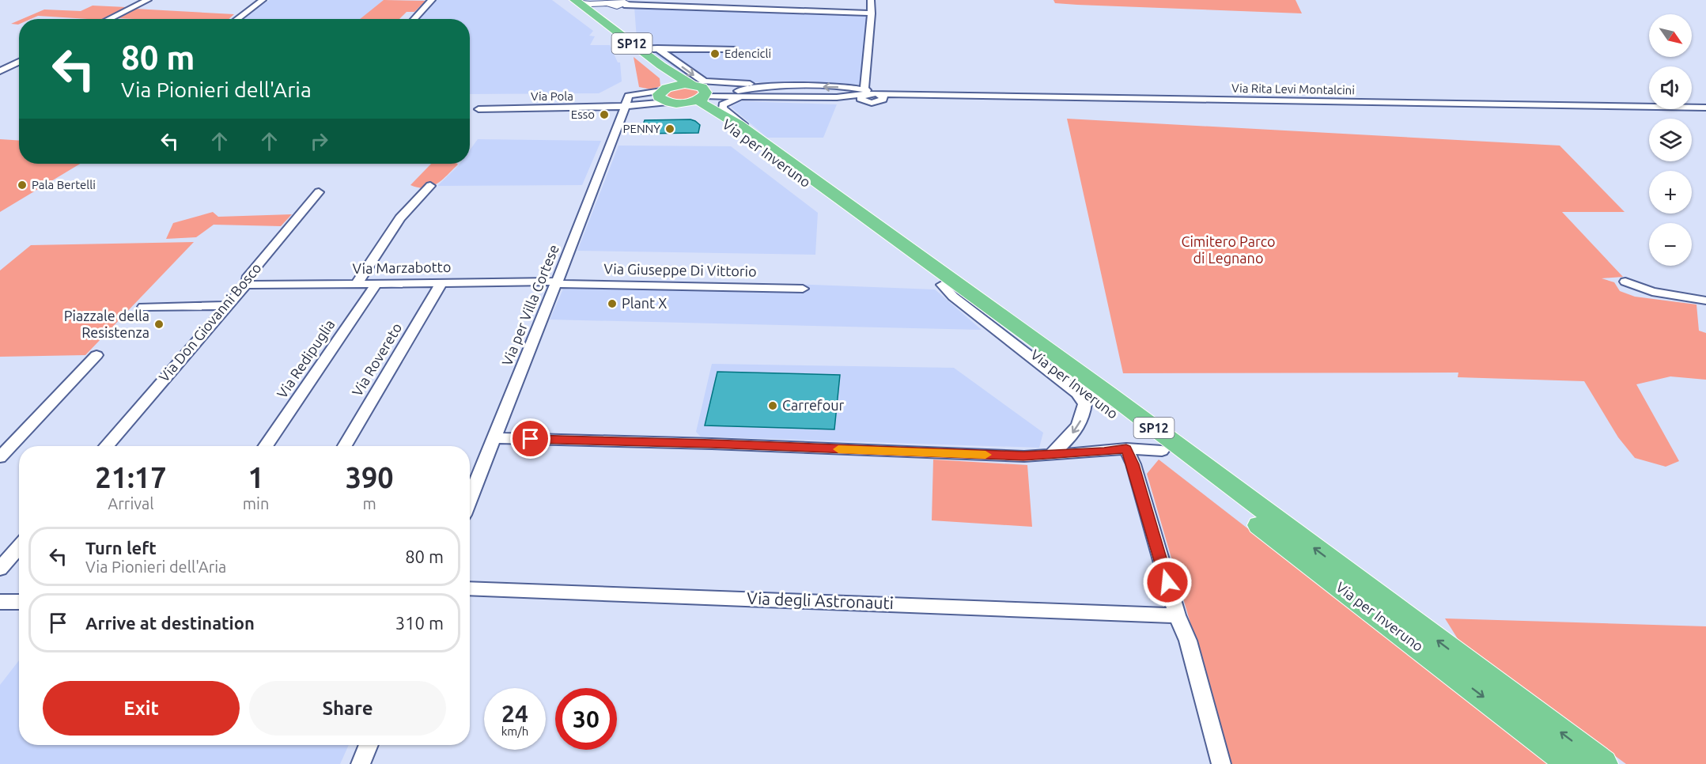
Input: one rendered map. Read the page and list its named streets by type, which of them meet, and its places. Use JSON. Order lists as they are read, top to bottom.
{
  "streets": {
    "main road": ["SP12", "Via per Inveruno"],
    "street": [
      "Via Rita Levi Montalcini",
      "Via Pola",
      "Via Marzabotto",
      "Via Giuseppe Di Vittorio",
      "Via per Villa Cortese",
      "Via Don Giovanni Bosco",
      "Via Redipuglia",
      "Via Rovereto",
      "Via degli Astronauti"
    ]
  },
  "crossings": [
    ["Via Pola", "Via per Villa Cortese"],
    ["Via Marzabotto", "Via Giuseppe Di Vittorio"],
    ["Via Marzabotto", "Via per Villa Cortese"],
    ["Via Marzabotto", "Via Don Giovanni Bosco"],
    ["Via Marzabotto", "Via Redipuglia"],
    ["Via Marzabotto", "Via Rovereto"],
    ["Via Giuseppe Di Vittorio", "Via per Villa Cortese"]
  ],
  "parks": ["Cimitero Parco di Legnano"],
  "places": [
    "Edencicli",
    "Esso",
    "PENNY",
    "Pala Bertelli",
    "Plant X",
    "Piazzale della Resistenza",
    "Carrefour"
  ],
  "north": "bottom right",
  "page": {
    "map_buttons": ["+", "−"],
    "turn": ["80 m", "Via Pionieri dell'Aria"],
    "eta": [
      "21:17",
      "Arrival",
      "1",
      "min",
      "390",
      "m"
    ],
    "list": [
      {
        "name": "Turn left",
        "note": "Via Pionieri dell'Aria",
        "value": "80 m"
      },
      {
        "name": "Arrive at destination",
        "value": "310 m"
      }
    ],
    "buttons": ["Exit", "Share"],
    "speed": "24 km/h",
    "limit": "30"
  }
}
